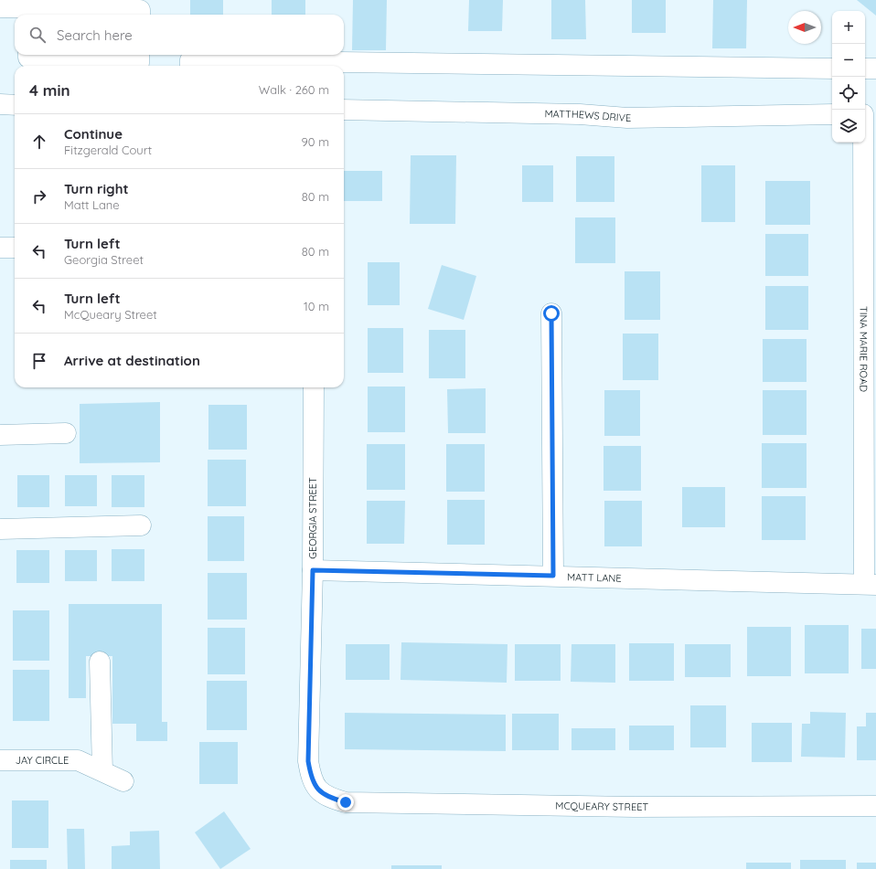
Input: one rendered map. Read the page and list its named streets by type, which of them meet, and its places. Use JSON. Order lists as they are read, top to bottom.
{
  "streets": {
    "street": [
      "MATTHEWS DRIVE",
      "TINA MARIE ROAD",
      "GEORGIA STREET",
      "MATT LANE",
      "JAY CIRCLE",
      "MCQUEARY STREET"
    ]
  },
  "crossings": [
    ["TINA MARIE ROAD", "MATT LANE"],
    ["GEORGIA STREET", "MATT LANE"],
    ["GEORGIA STREET", "MCQUEARY STREET"]
  ],
  "north": "left",
  "page": {
    "map_buttons": ["+", "−"],
    "search": "Search here",
    "heading": ["4 min", "Walk · 260 m"],
    "list": [
      ["Continue", "Fitzgerald Court", "90 m"],
      ["Turn right", "Matt Lane", "80 m"],
      ["Turn left", "Georgia Street", "80 m"],
      ["Turn left", "McQueary Street", "10 m"],
      "Arrive at destination"
    ]
  }
}
